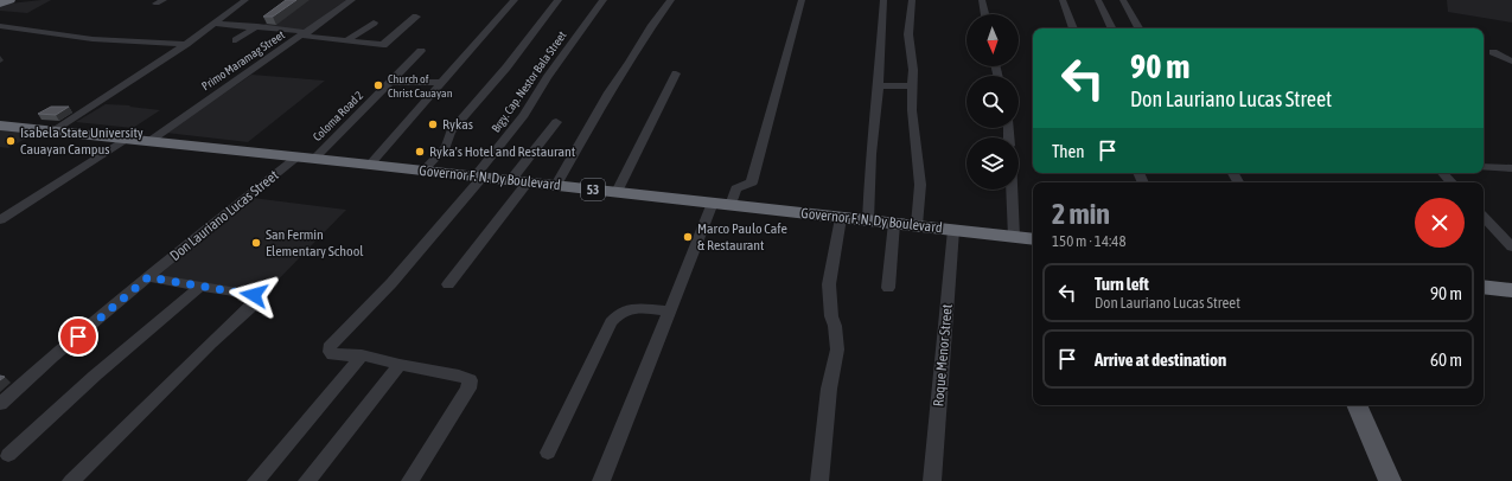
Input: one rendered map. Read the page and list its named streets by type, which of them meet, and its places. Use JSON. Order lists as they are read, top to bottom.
{
  "streets": {
    "highway": ["Governor F. N. Dy Boulevard", "53"],
    "street": [
      "Primo Maramag Street",
      "Brgy. Cap. Nestor Bala Street",
      "Coloma Road 2",
      "Don Lauriano Lucas Street",
      "Roque Menor Street"
    ]
  },
  "crossings": [
    ["Primo Maramag Street", "Governor F. N. Dy Boulevard"],
    ["Brgy. Cap. Nestor Bala Street", "Governor F. N. Dy Boulevard"],
    ["Coloma Road 2", "Governor F. N. Dy Boulevard"],
    ["Coloma Road 2", "Don Lauriano Lucas Street"],
    ["Governor F. N. Dy Boulevard", "Don Lauriano Lucas Street"],
    ["Governor F. N. Dy Boulevard", "Roque Menor Street"]
  ],
  "places": [
    "Church of Christ Cauayan",
    "Rykas",
    "Isabela State University Cauayan Campus",
    "Ryka's Hotel and Restaurant",
    "Marco Paulo Cafe & Restaurant",
    "San Fermin Elementary School"
  ],
  "north": "bottom",
  "page": {
    "turn": ["90 m", "Don Lauriano Lucas Street"],
    "then": "Then",
    "heading": ["2 min", "150 m · 14:48"],
    "list": [
      {
        "name": "Turn left",
        "note": "Don Lauriano Lucas Street",
        "value": "90 m"
      },
      {
        "name": "Arrive at destination",
        "value": "60 m"
      }
    ]
  }
}
